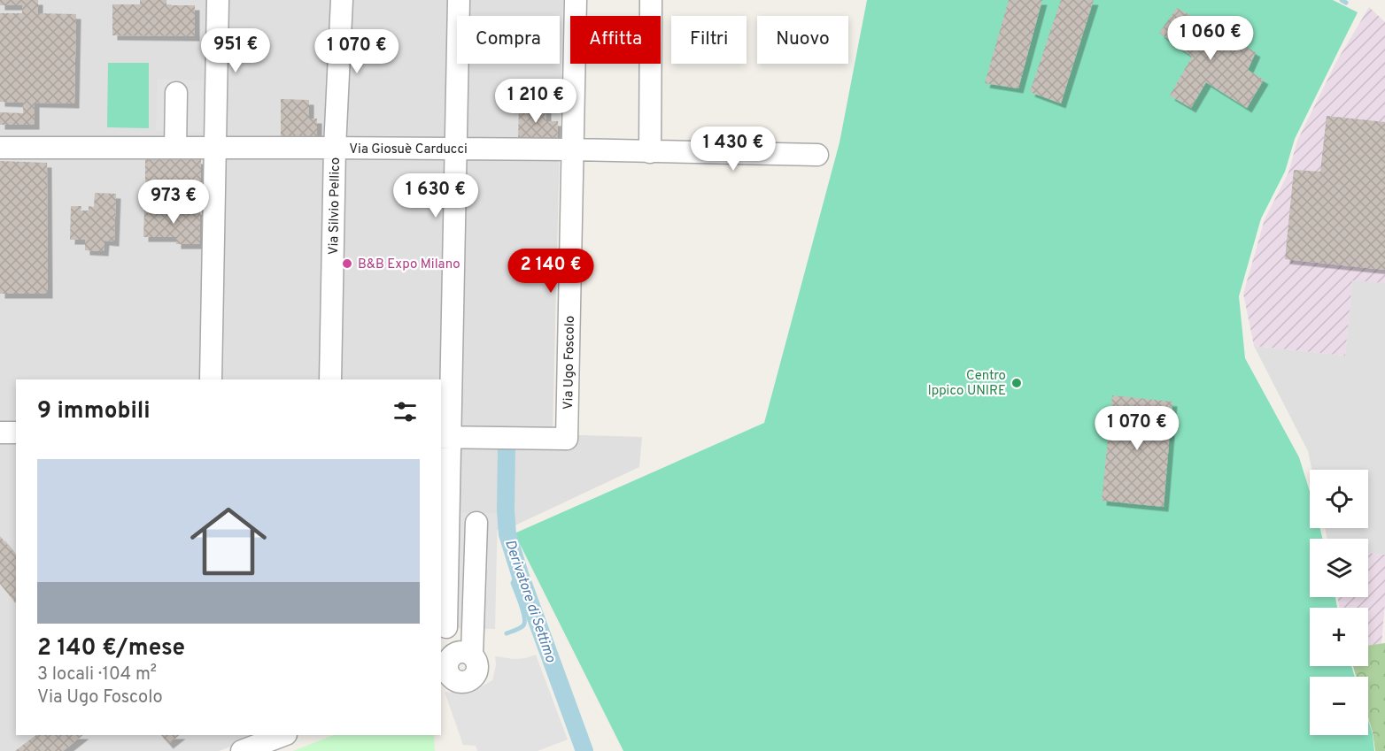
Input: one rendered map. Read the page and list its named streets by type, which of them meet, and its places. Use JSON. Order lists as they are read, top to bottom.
{
  "streets": {
    "street": ["Via Giosuè Carducci", "Via Silvio Pellico", "Via Ugo Foscolo"]
  },
  "crossings": [
    ["Via Giosuè Carducci", "Via Silvio Pellico"],
    ["Via Giosuè Carducci", "Via Ugo Foscolo"]
  ],
  "water": ["Derivatore di Settimo"],
  "places": ["B&B Expo Milano", "Centro Ippico UNIRE"],
  "page": {
    "price": [
      "1 060 €",
      "951 €",
      "1 070 €",
      "1 210 €",
      "1 430 €",
      "1 630 €",
      "973 €",
      "2 140 €",
      "1 070 €"
    ],
    "chip": [
      "Compra",
      "Affitta",
      "Filtri",
      "Nuovo"
    ],
    "heading": "9 immobili",
    "list": [
      {
        "name": "2 140 €/mese",
        "note": "3 locali · 104 m² · Via Ugo Foscolo"
      }
    ],
    "map_buttons": ["+", "−"]
  }
}
